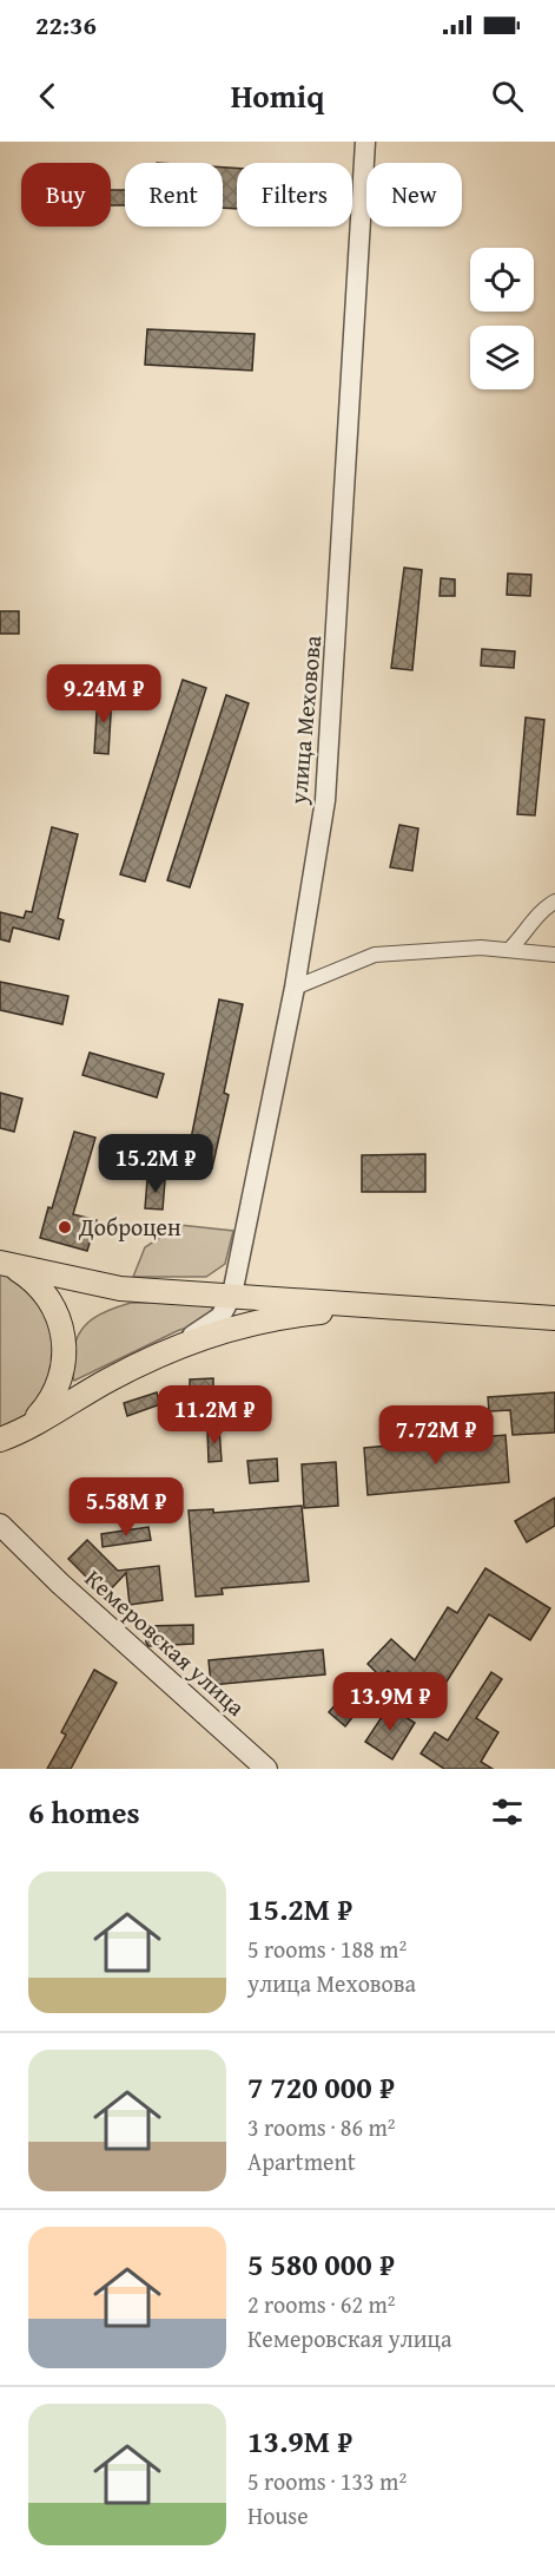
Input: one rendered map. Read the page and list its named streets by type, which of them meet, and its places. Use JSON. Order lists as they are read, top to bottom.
{
  "streets": {
    "main road": ["Кемеровская улица"],
    "street": ["улица Меховова"]
  },
  "places": ["Доброцен"],
  "page": {
    "status": "22:36",
    "header": "Homiq",
    "chip": [
      "Buy",
      "Rent",
      "Filters",
      "New"
    ],
    "price": [
      "9.24M ₽",
      "15.2M ₽",
      "11.2M ₽",
      "7.72M ₽",
      "5.58M ₽",
      "13.9M ₽"
    ],
    "heading": "6 homes",
    "list": [
      {
        "name": "15.2M ₽",
        "note": "5 rooms · 188 m² · улица Меховова"
      },
      {
        "name": "7 720 000 ₽",
        "note": "3 rooms · 86 m² · Apartment"
      },
      {
        "name": "5 580 000 ₽",
        "note": "2 rooms · 62 m² · Кемеровская улица"
      },
      {
        "name": "13.9M ₽",
        "note": "5 rooms · 133 m² · House"
      }
    ]
  }
}
